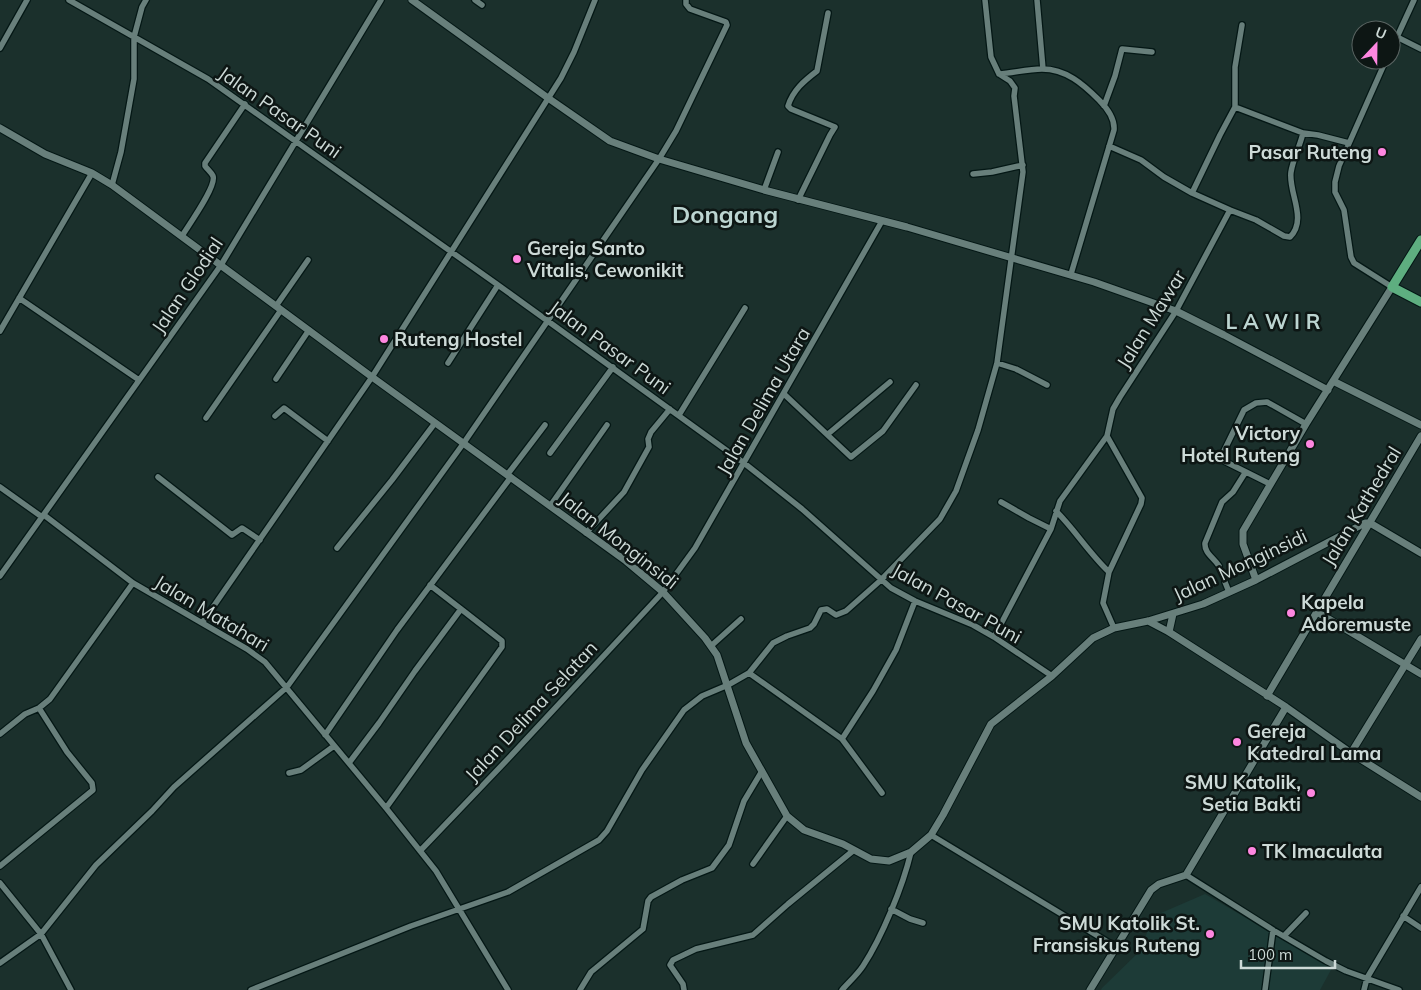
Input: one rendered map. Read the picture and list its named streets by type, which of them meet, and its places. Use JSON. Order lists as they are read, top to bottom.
{
  "streets": {
    "street": [
      "Jalan Pasar Puni",
      "Jalan Glodial",
      "Jalan Mawar",
      "Jalan Delima Utara",
      "Jalan Kathedral",
      "Jalan Monginsidi",
      "Jalan Matahari",
      "Jalan Delima Selatan"
    ]
  },
  "crossings": [
    ["Jalan Pasar Puni", "Jalan Glodial"],
    ["Jalan Pasar Puni", "Jalan Mawar"],
    ["Jalan Pasar Puni", "Jalan Delima Utara"],
    ["Jalan Pasar Puni", "Jalan Monginsidi"],
    ["Jalan Glodial", "Jalan Monginsidi"],
    ["Jalan Glodial", "Jalan Matahari"],
    ["Jalan Delima Utara", "Jalan Monginsidi"],
    ["Jalan Delima Utara", "Jalan Delima Selatan"],
    ["Jalan Kathedral", "Jalan Monginsidi"],
    ["Jalan Monginsidi", "Jalan Delima Selatan"],
    ["Jalan Matahari", "Jalan Delima Selatan"]
  ],
  "districts": ["Dongang", "L A W I R"],
  "places": [
    "Pasar Ruteng",
    "Gereja Santo Vitalis, Cewonikit",
    "Ruteng Hostel",
    "Victory Hotel Ruteng",
    "Kapela Adoremuste",
    "Gereja Katedral Lama",
    "SMU Katolik, Setia Bakti",
    "TK Imaculata",
    "SMU Katolik St. Fransiskus Ruteng"
  ],
  "scale_bar": "100 m",
  "north": "top"
}
